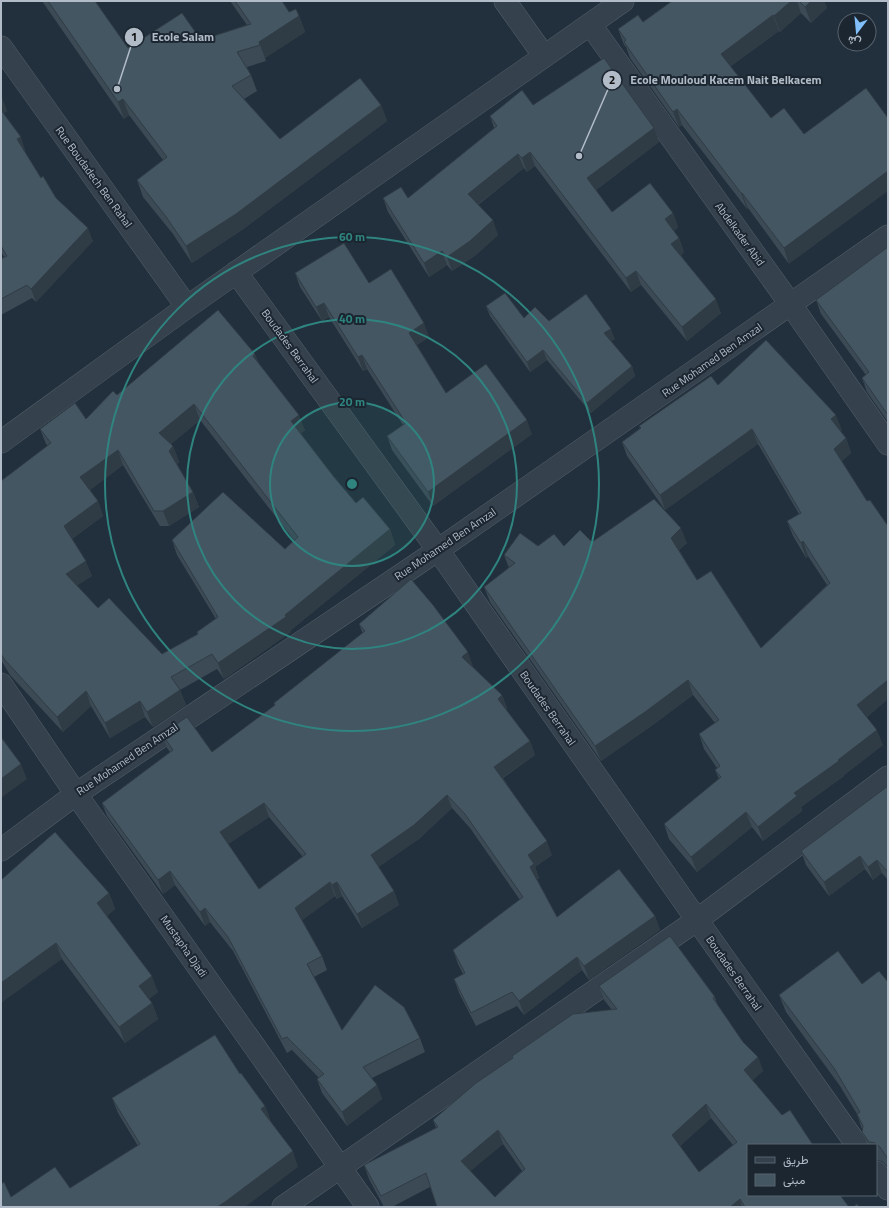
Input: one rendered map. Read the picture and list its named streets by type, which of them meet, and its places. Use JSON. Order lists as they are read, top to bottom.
{
  "streets": {
    "street": [
      "Rue Boudadech Ben Rahal",
      "Abdelkader Abid",
      "Boudades Berrahal",
      "Rue Mohamed Ben Amzal",
      "Mustapha Djadi"
    ]
  },
  "crossings": [
    ["Abdelkader Abid", "Rue Mohamed Ben Amzal"],
    ["Boudades Berrahal", "Rue Mohamed Ben Amzal"],
    ["Rue Mohamed Ben Amzal", "Mustapha Djadi"]
  ],
  "places": ["Ecole Salam", "Ecole Mouloud Kacem Nait Belkacem"],
  "legend": ["طريق", "مبنى"],
  "north": "bottom",
  "rings": ["60 m", "40 m", "20 m"]
}
